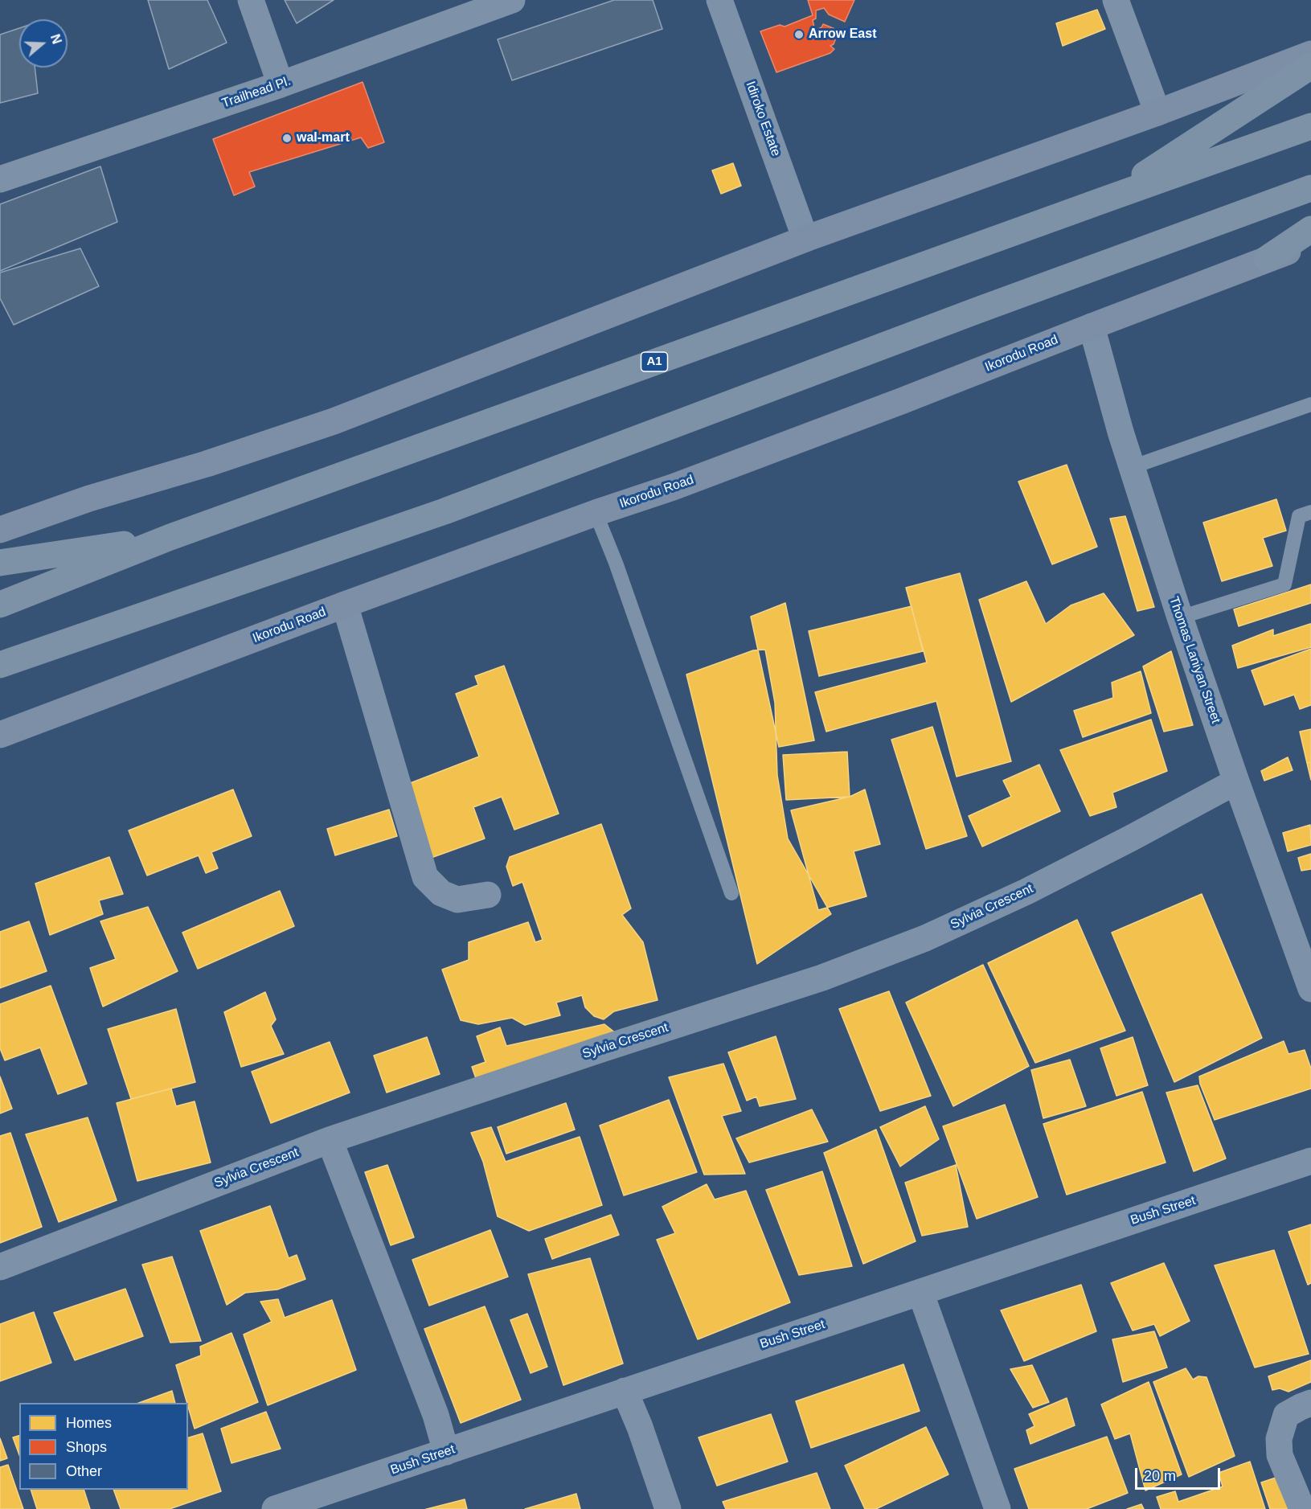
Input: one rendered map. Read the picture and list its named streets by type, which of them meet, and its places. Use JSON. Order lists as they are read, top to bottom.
{
  "streets": {
    "highway": ["A1"],
    "main road": ["Ikorodu Road"],
    "street": [
      "Trailhead Pl.",
      "Idiroko Estate",
      "Thomas Laniyan Street",
      "Sylvia Crescent",
      "Bush Street"
    ]
  },
  "crossings": [
    ["Ikorodu Road", "Thomas Laniyan Street"],
    ["Thomas Laniyan Street", "Sylvia Crescent"]
  ],
  "places": ["Arrow East", "wal-mart"],
  "legend": ["Homes", "Shops", "Other"],
  "scale_bar": "20 m",
  "north": "right"
}
